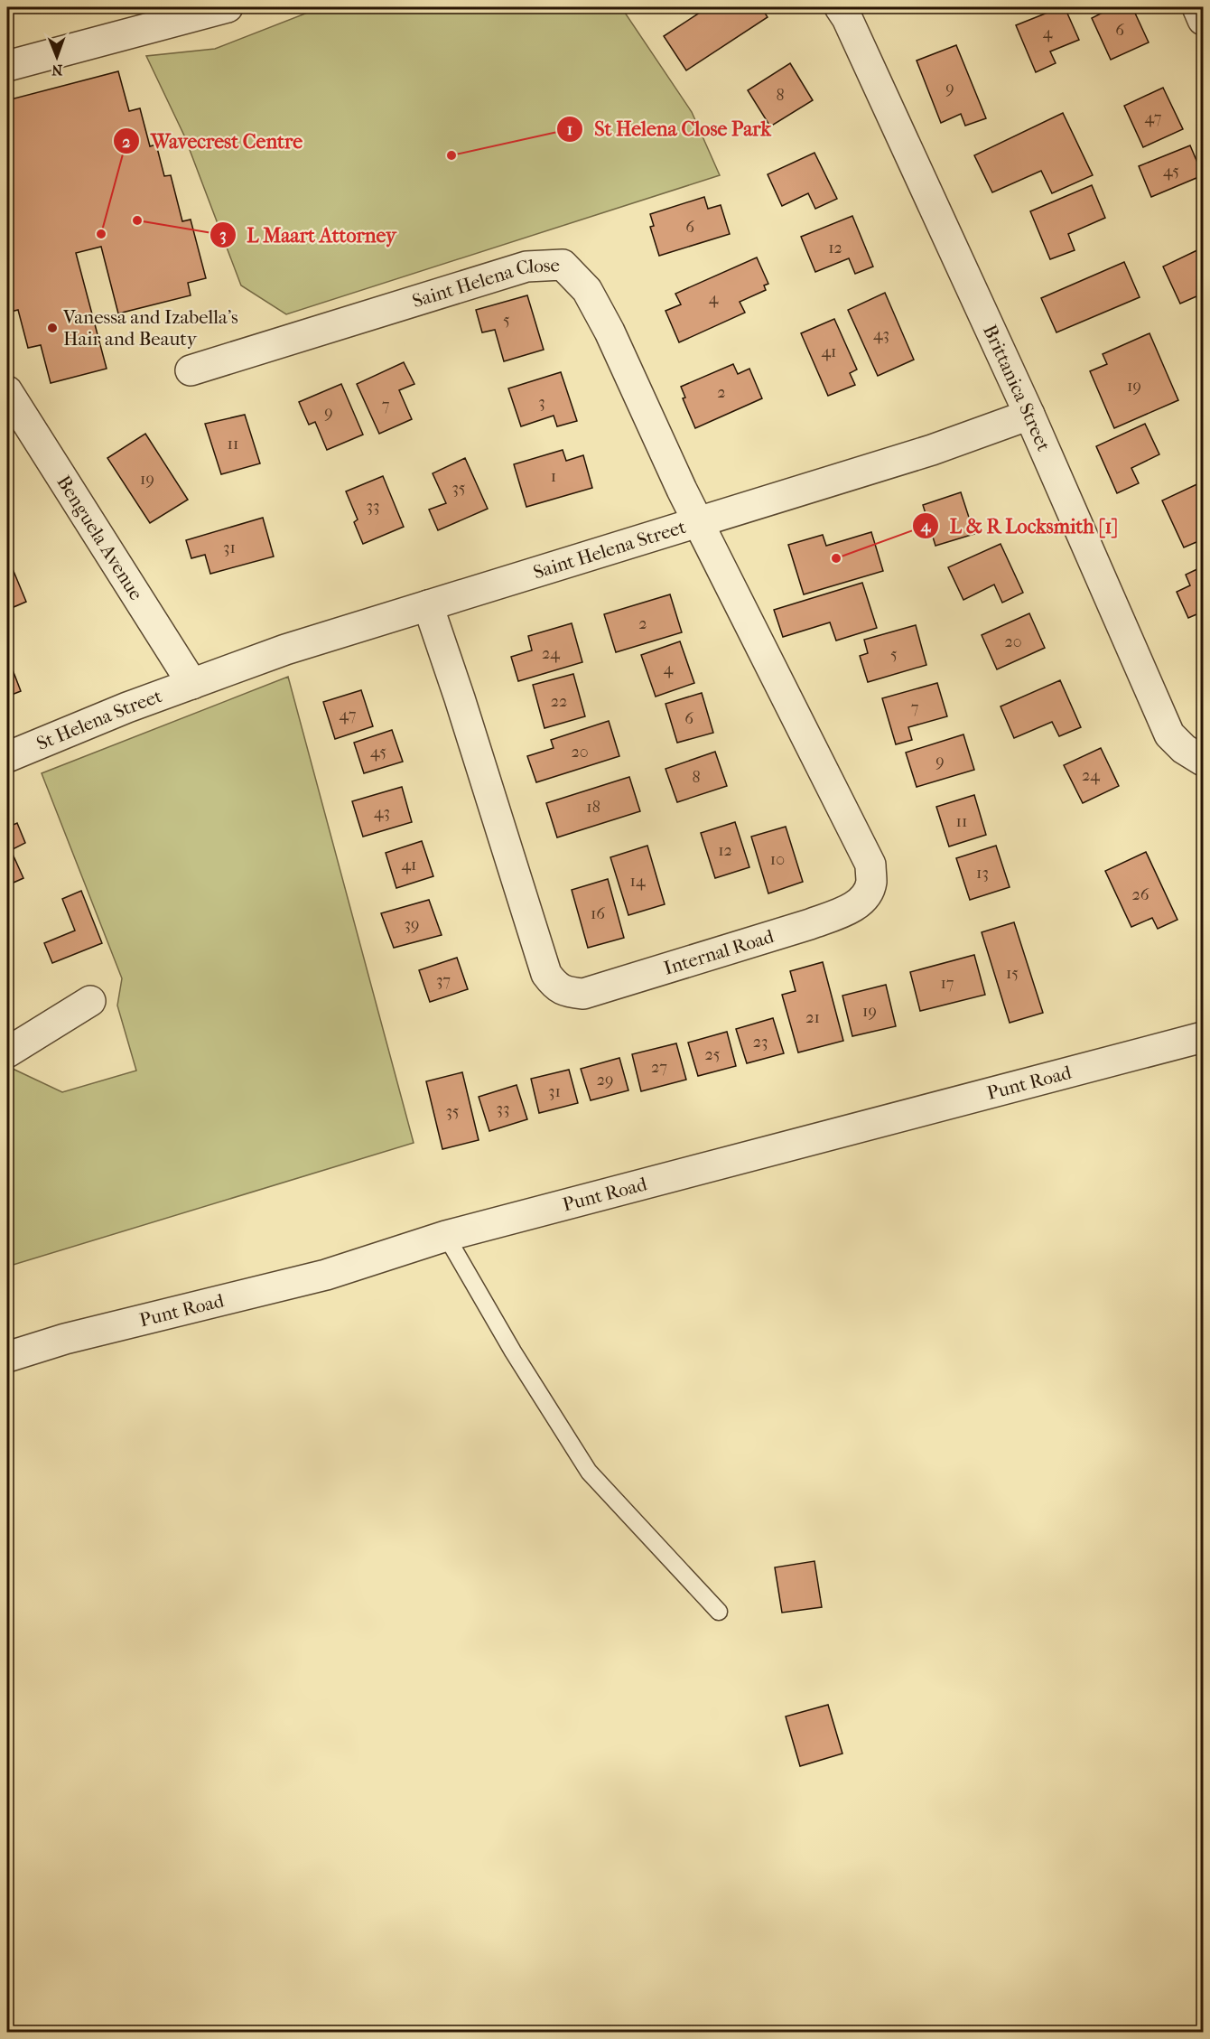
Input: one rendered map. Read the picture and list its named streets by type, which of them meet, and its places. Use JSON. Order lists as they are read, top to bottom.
{
  "streets": {
    "street": [
      "Saint Helena Close",
      "Brittanica Street",
      "Benguela Avenue",
      "Saint Helena Street",
      "St Helena Street",
      "Internal Road",
      "Punt Road"
    ]
  },
  "crossings": [
    ["Saint Helena Close", "Saint Helena Street"],
    ["Saint Helena Close", "Internal Road"],
    ["Brittanica Street", "Saint Helena Street"],
    ["Benguela Avenue", "Saint Helena Street"],
    ["Benguela Avenue", "St Helena Street"],
    ["Saint Helena Street", "St Helena Street"],
    ["Saint Helena Street", "Internal Road"]
  ],
  "places": [
    "St Helena Close Park",
    "L Maart Attorney",
    "Wavecrest Centre",
    "Vanessa and Izabella's Hair and Beauty",
    "L & R Locksmith [1]"
  ],
  "house_numbers": [
    "6",
    "4",
    "9",
    "8",
    "47",
    "45",
    "6",
    "12",
    "4",
    "5",
    "43",
    "41",
    "19",
    "2",
    "3",
    "7",
    "9",
    "11",
    "1",
    "19",
    "35",
    "33",
    "31",
    "2",
    "20",
    "24",
    "5",
    "4",
    "22",
    "7",
    "47",
    "6",
    "45",
    "20",
    "9",
    "24",
    "8",
    "18",
    "43",
    "11",
    "12",
    "10",
    "41",
    "13",
    "14",
    "26",
    "16",
    "39",
    "15",
    "37",
    "17",
    "19",
    "21",
    "23",
    "25",
    "27",
    "29",
    "31",
    "33",
    "35"
  ],
  "north": "bottom"
}
